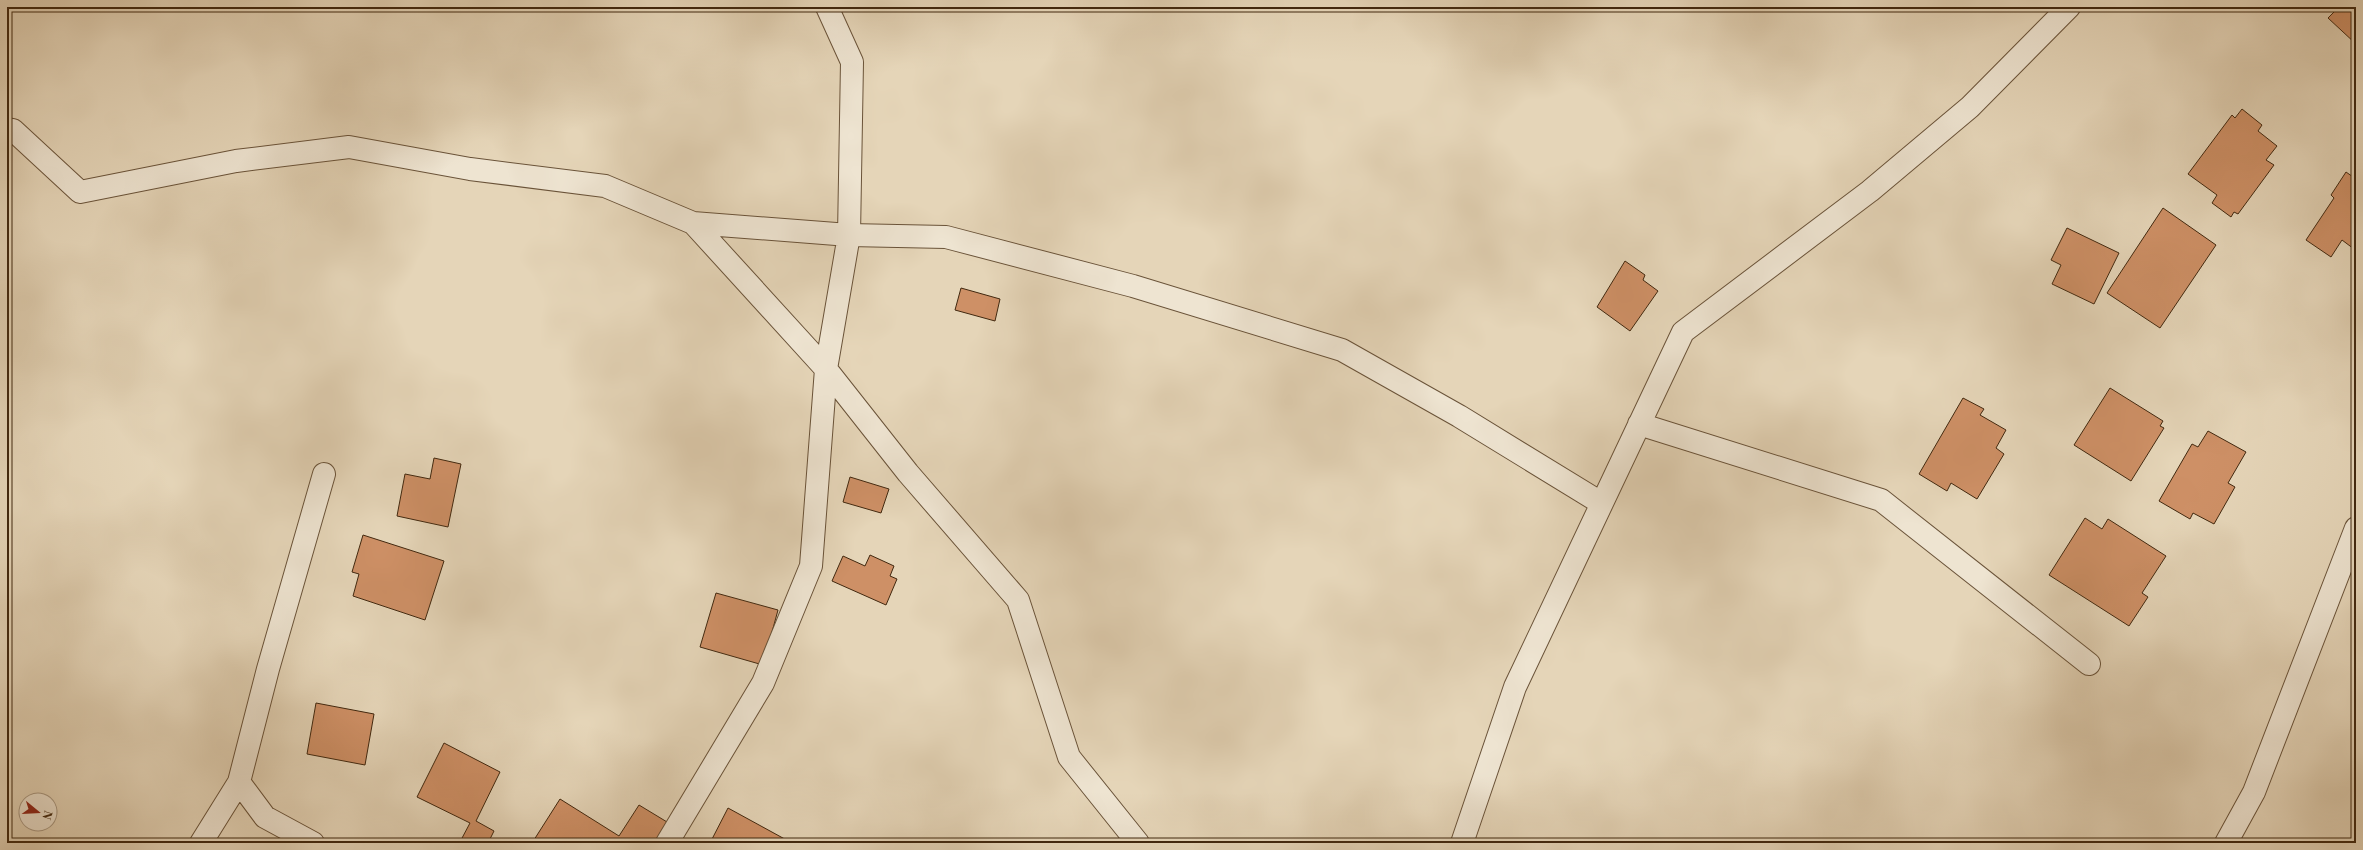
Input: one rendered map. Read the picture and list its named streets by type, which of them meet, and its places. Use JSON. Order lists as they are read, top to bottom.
{
  "north": "right"
}
